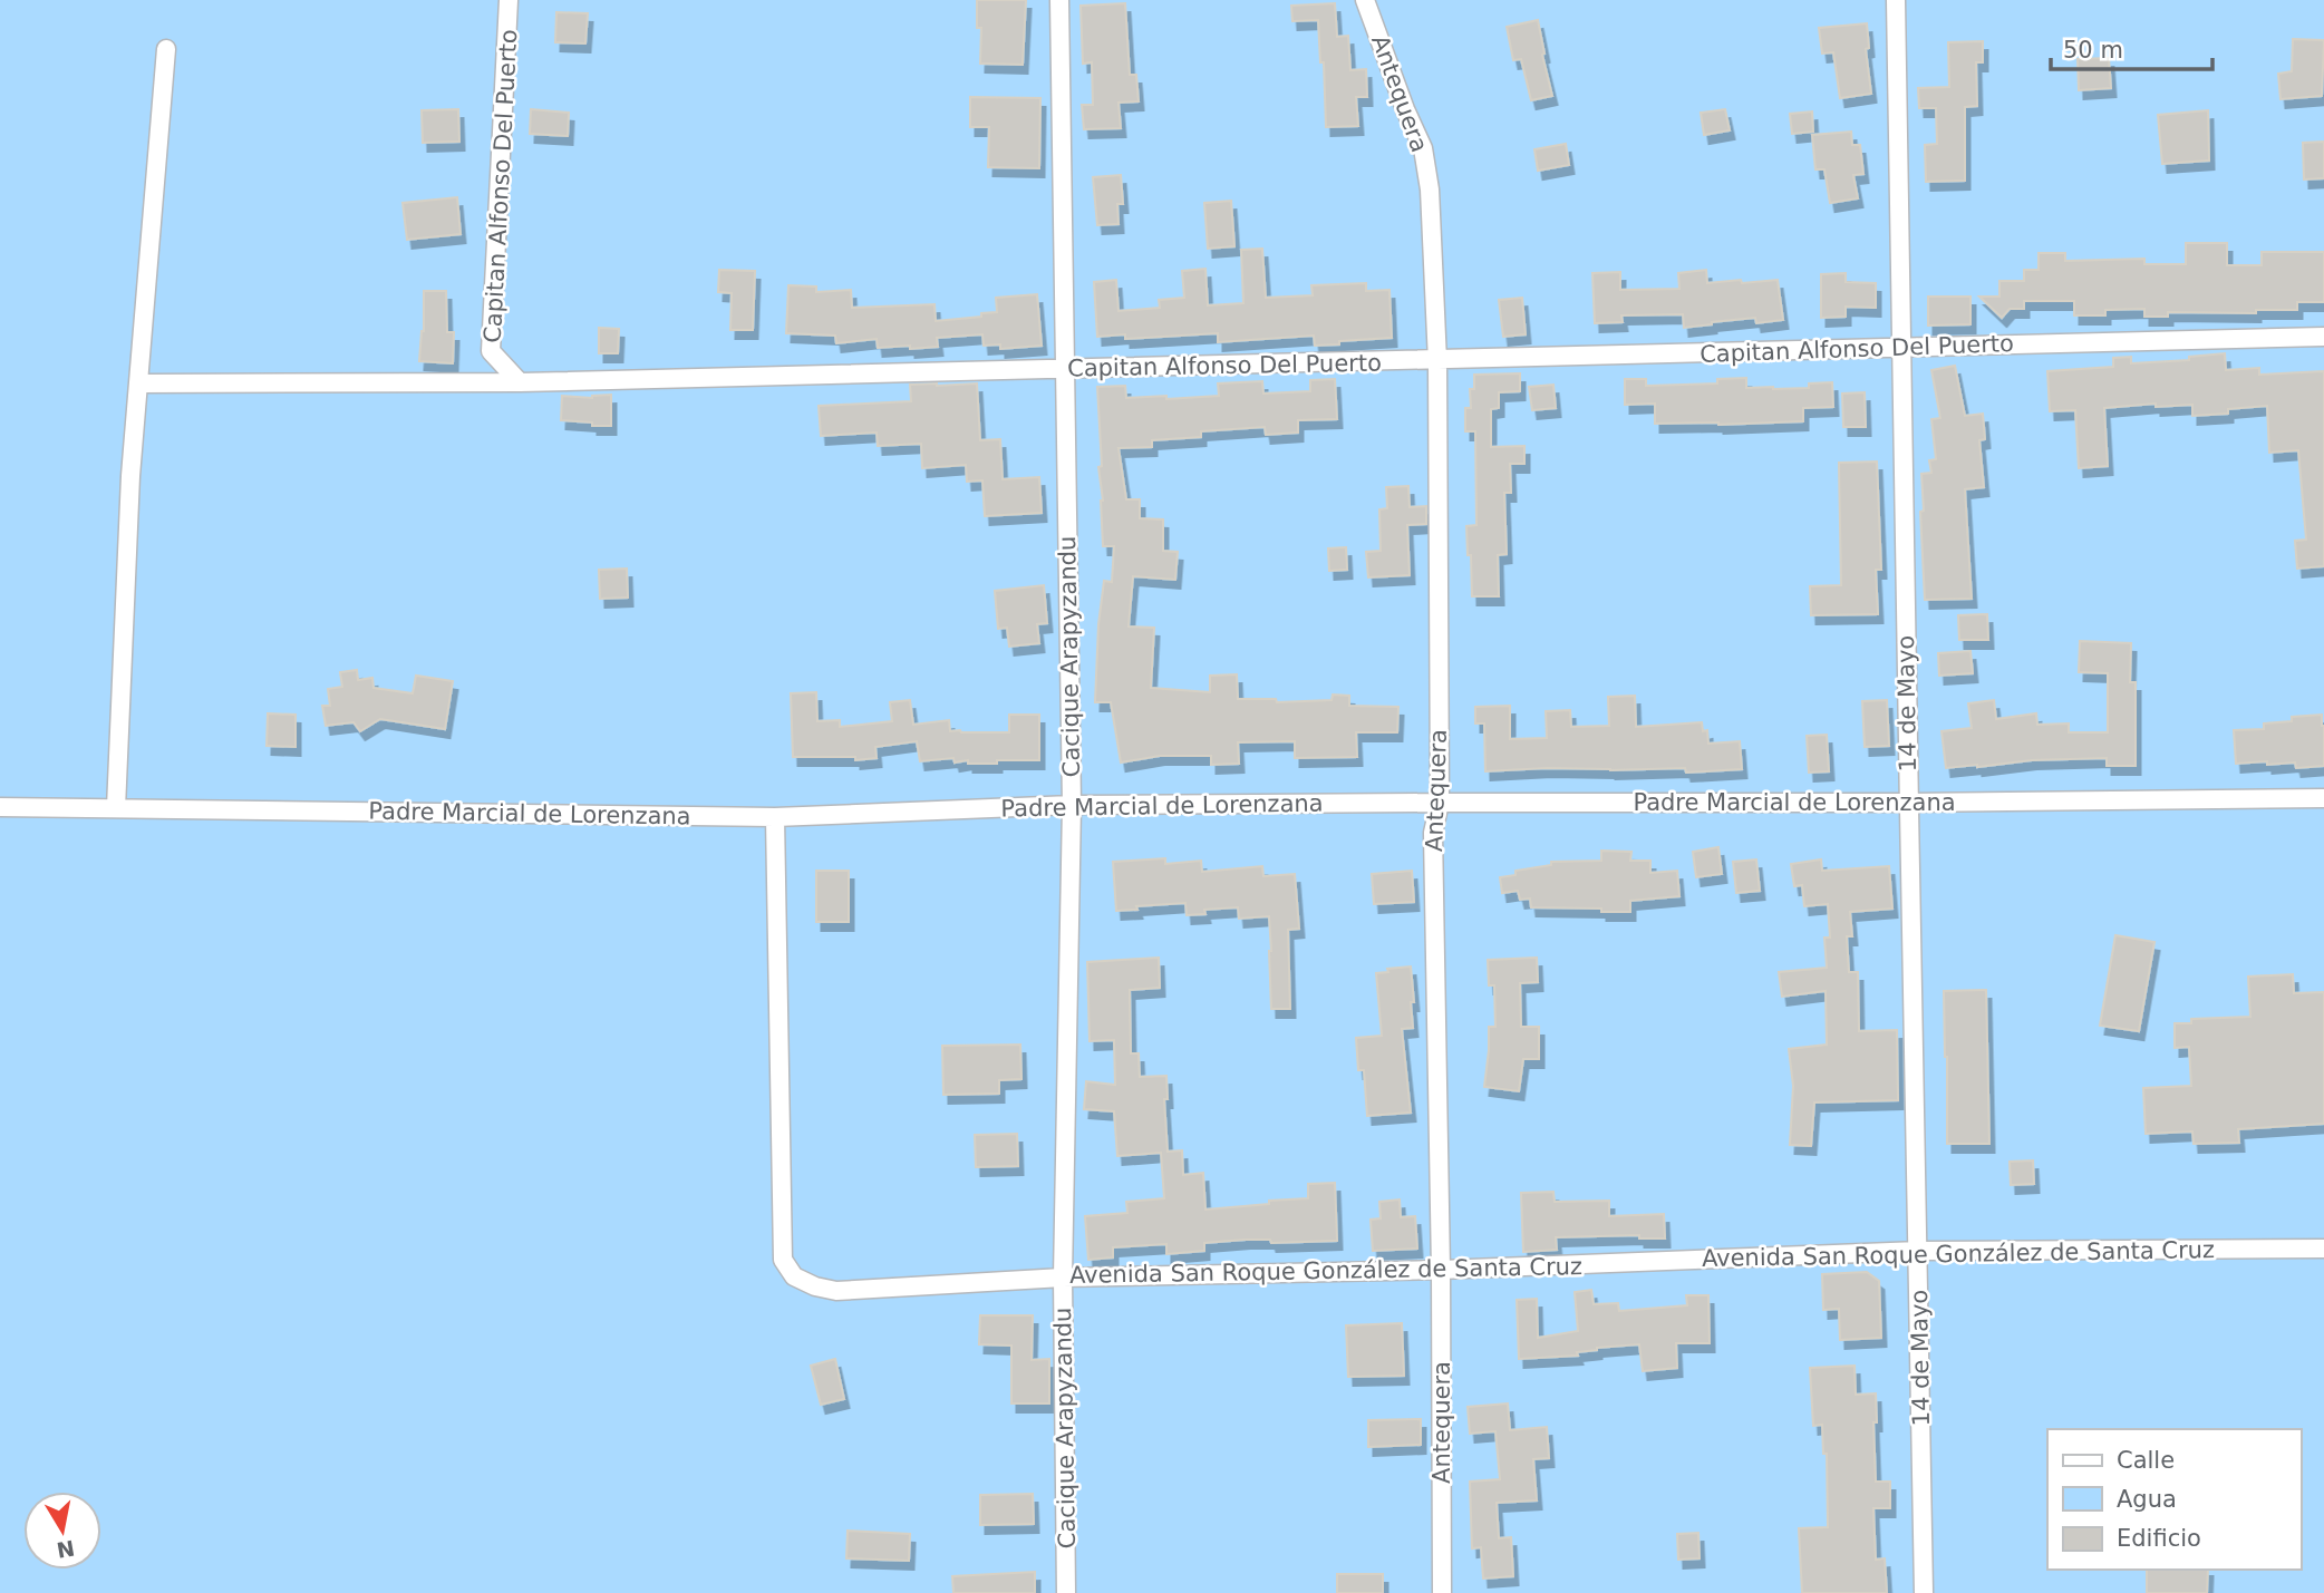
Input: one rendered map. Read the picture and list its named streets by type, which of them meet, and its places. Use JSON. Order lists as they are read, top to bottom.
{
  "streets": {
    "street": [
      "Antequera",
      "Capitan Alfonso Del Puerto",
      "Cacique Arapyzandu",
      "14 de Mayo",
      "Padre Marcial de Lorenzana",
      "Avenida San Roque González de Santa Cruz"
    ]
  },
  "crossings": [
    ["Antequera", "Capitan Alfonso Del Puerto"],
    ["Antequera", "Padre Marcial de Lorenzana"],
    ["Antequera", "Avenida San Roque González de Santa Cruz"],
    ["Capitan Alfonso Del Puerto", "Cacique Arapyzandu"],
    ["Capitan Alfonso Del Puerto", "14 de Mayo"],
    ["Cacique Arapyzandu", "Padre Marcial de Lorenzana"],
    ["Cacique Arapyzandu", "Avenida San Roque González de Santa Cruz"],
    ["14 de Mayo", "Padre Marcial de Lorenzana"],
    ["14 de Mayo", "Avenida San Roque González de Santa Cruz"],
    ["Padre Marcial de Lorenzana", "Avenida San Roque González de Santa Cruz"]
  ],
  "legend": ["Calle", "Agua", "Edificio"],
  "scale_bar": "50 m",
  "north": "bottom"
}
